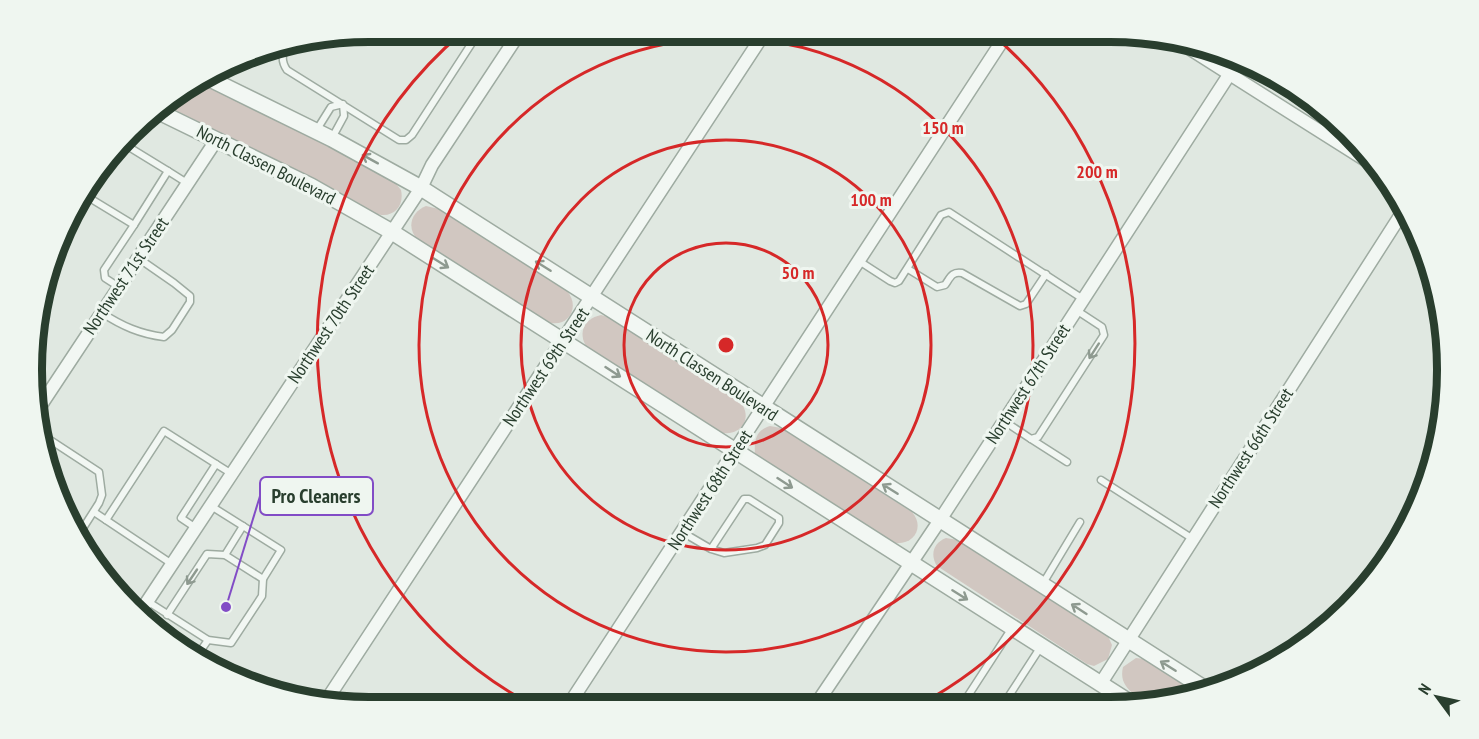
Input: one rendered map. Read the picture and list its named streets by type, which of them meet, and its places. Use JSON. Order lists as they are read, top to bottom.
{
  "streets": {
    "street": [
      "North Classen Boulevard",
      "Northwest 71st Street",
      "Northwest 70th Street",
      "Northwest 69th Street",
      "Northwest 67th Street",
      "Northwest 66th Street",
      "Northwest 68th Street"
    ]
  },
  "crossings": [
    ["North Classen Boulevard", "Northwest 71st Street"],
    ["North Classen Boulevard", "Northwest 70th Street"],
    ["North Classen Boulevard", "Northwest 69th Street"],
    ["North Classen Boulevard", "Northwest 67th Street"],
    ["North Classen Boulevard", "Northwest 66th Street"],
    ["North Classen Boulevard", "Northwest 68th Street"]
  ],
  "places": ["Pro Cleaners"],
  "north": "top left",
  "rings": [
    "150 m",
    "200 m",
    "100 m",
    "50 m"
  ]
}
